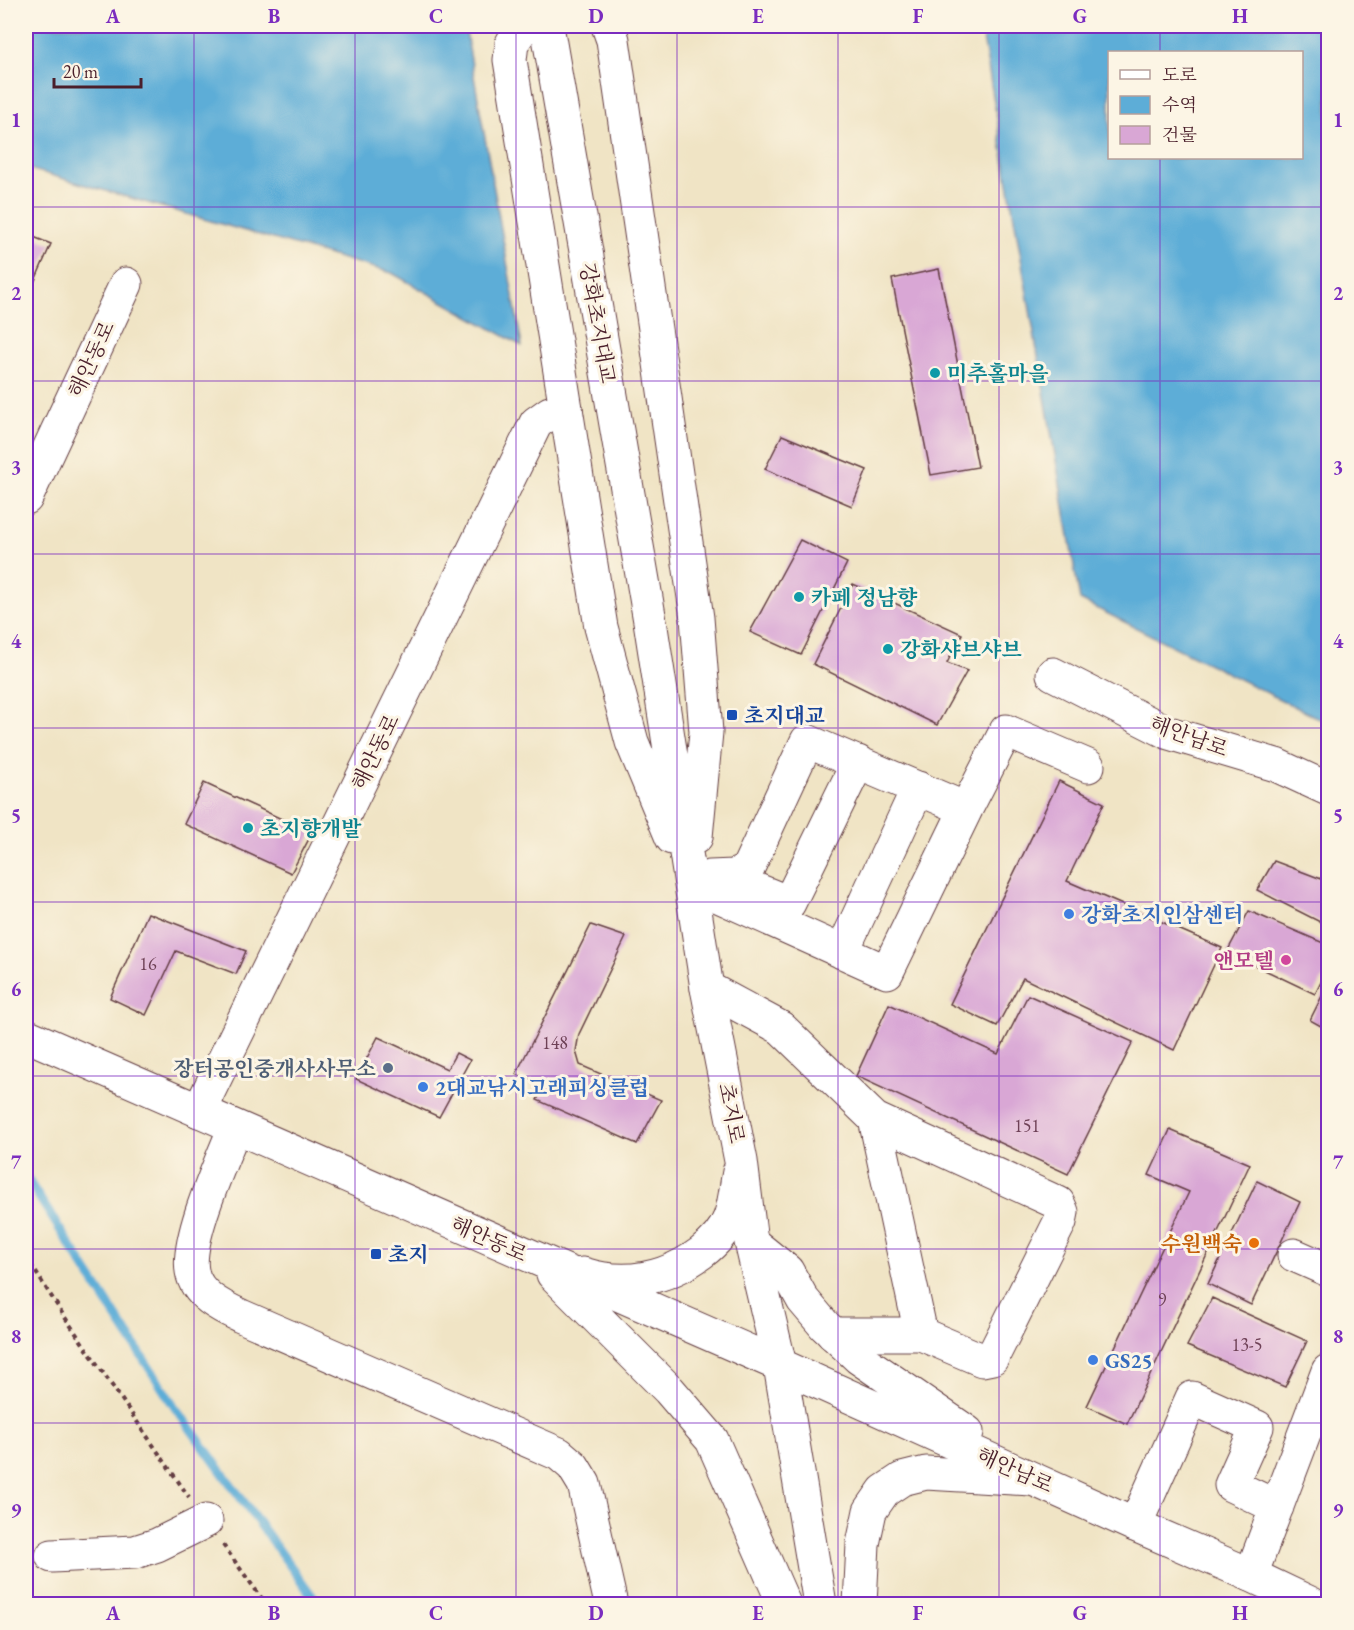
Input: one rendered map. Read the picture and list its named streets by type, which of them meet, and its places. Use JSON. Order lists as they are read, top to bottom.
{
  "streets": {
    "main road": [
      "강화초지대교",
      "해안동로",
      "해안남로",
      "초지로"
    ]
  },
  "crossings": [
    ["강화초지대교", "초지로"],
    ["해안동로", "해안남로"],
    ["해안동로", "초지로"],
    ["해안남로", "초지로"]
  ],
  "places": {
    "other": [
      "미추홀마을",
      "카페 정남향",
      "강화샤브샤브",
      "초지향개발",
      "강화초지인삼센터",
      "앤모텔",
      "장터공인중개사사무소",
      "2대교낚시고래피싱클럽",
      "수원백숙",
      "GS25"
    ],
    "transit": ["초지대교", "초지"]
  },
  "house_numbers": [
    "16",
    "148",
    "151",
    "9",
    "13-5"
  ],
  "legend": ["도로", "수역", "건물"],
  "scale_bar": "20 m",
  "grid": {
    "columns": [
      "A",
      "B",
      "C",
      "D",
      "E",
      "F",
      "G",
      "H"
    ],
    "rows": [
      "1",
      "2",
      "3",
      "4",
      "5",
      "6",
      "7",
      "8",
      "9"
    ]
  }
}
